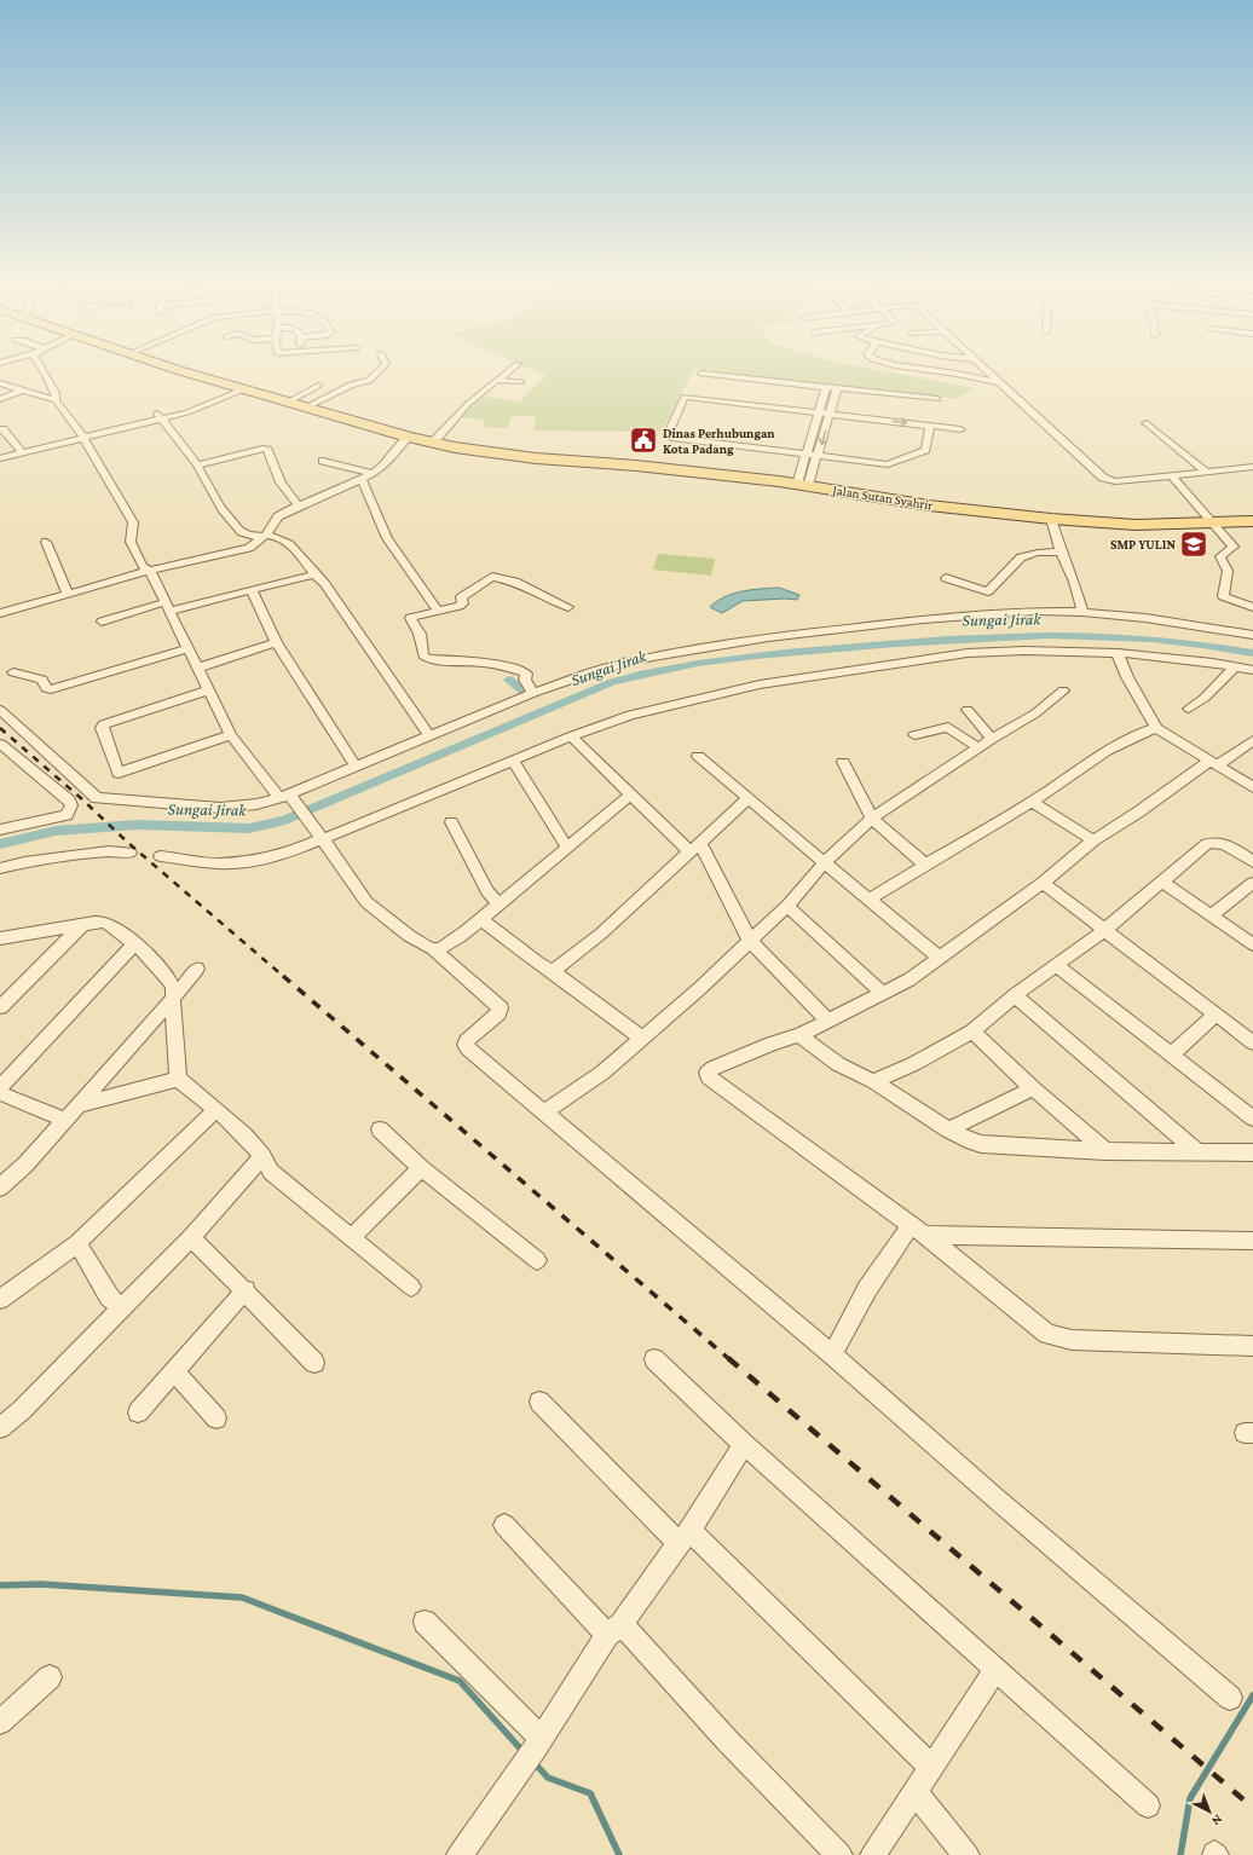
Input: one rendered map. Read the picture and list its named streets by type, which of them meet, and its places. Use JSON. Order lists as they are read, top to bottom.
{
  "streets": {
    "main road": ["Jalan Sutan Syahrir"]
  },
  "water": ["Sungai Jirak"],
  "places": {
    "public building": ["Dinas Perhubungan Kota Padang"],
    "school or university": ["SMP YULIN"]
  },
  "north": "bottom right"
}
